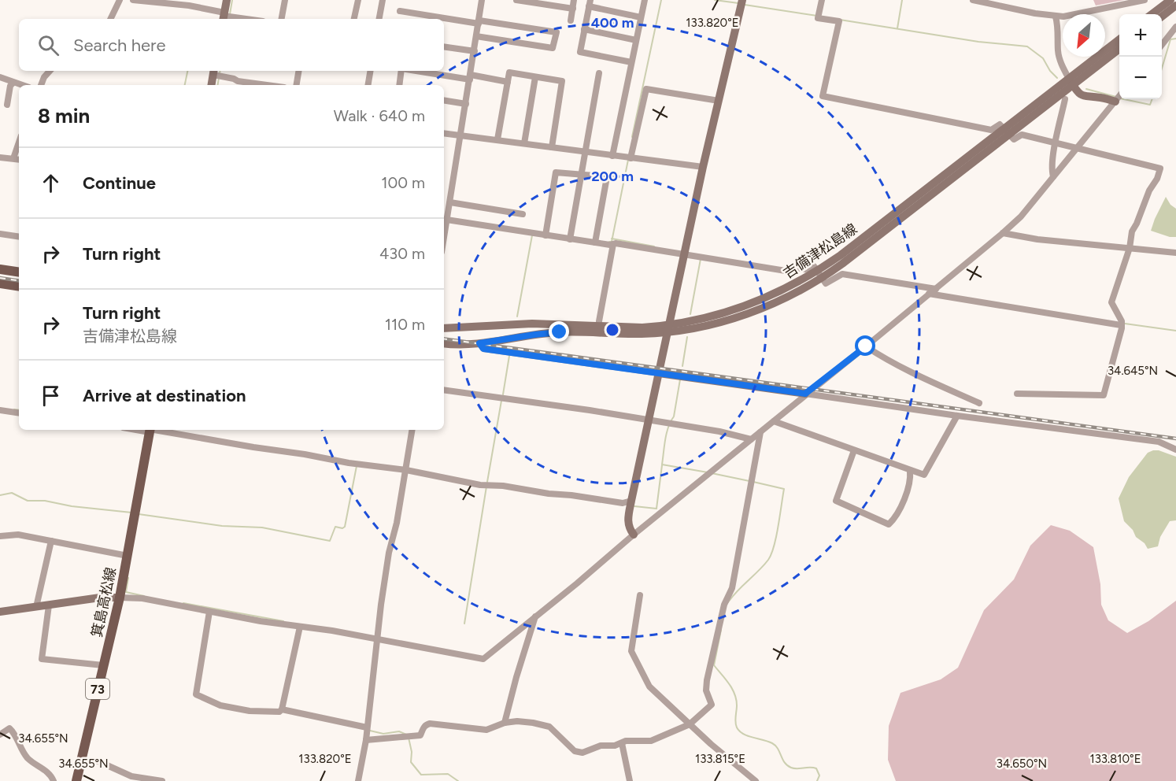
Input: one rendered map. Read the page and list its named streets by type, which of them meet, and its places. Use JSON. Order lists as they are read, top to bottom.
{
  "streets": {
    "main road": ["吉備津松島線", "箕島高松線", "73"]
  },
  "north": "bottom left",
  "page": {
    "map_buttons": ["+", "−"],
    "search": "Search here",
    "heading": ["8 min", "Walk · 640 m"],
    "list": [
      ["Continue", "100 m"],
      ["Turn right", "430 m"],
      ["Turn right", "吉備津松島線", "110 m"],
      "Arrive at destination"
    ]
  },
  "coordinates": [
    "133.820°E",
    "34.645°N",
    "34.655°N",
    "133.815°E",
    "133.810°E",
    "34.650°N"
  ],
  "rings": ["400 m", "200 m"]
}
